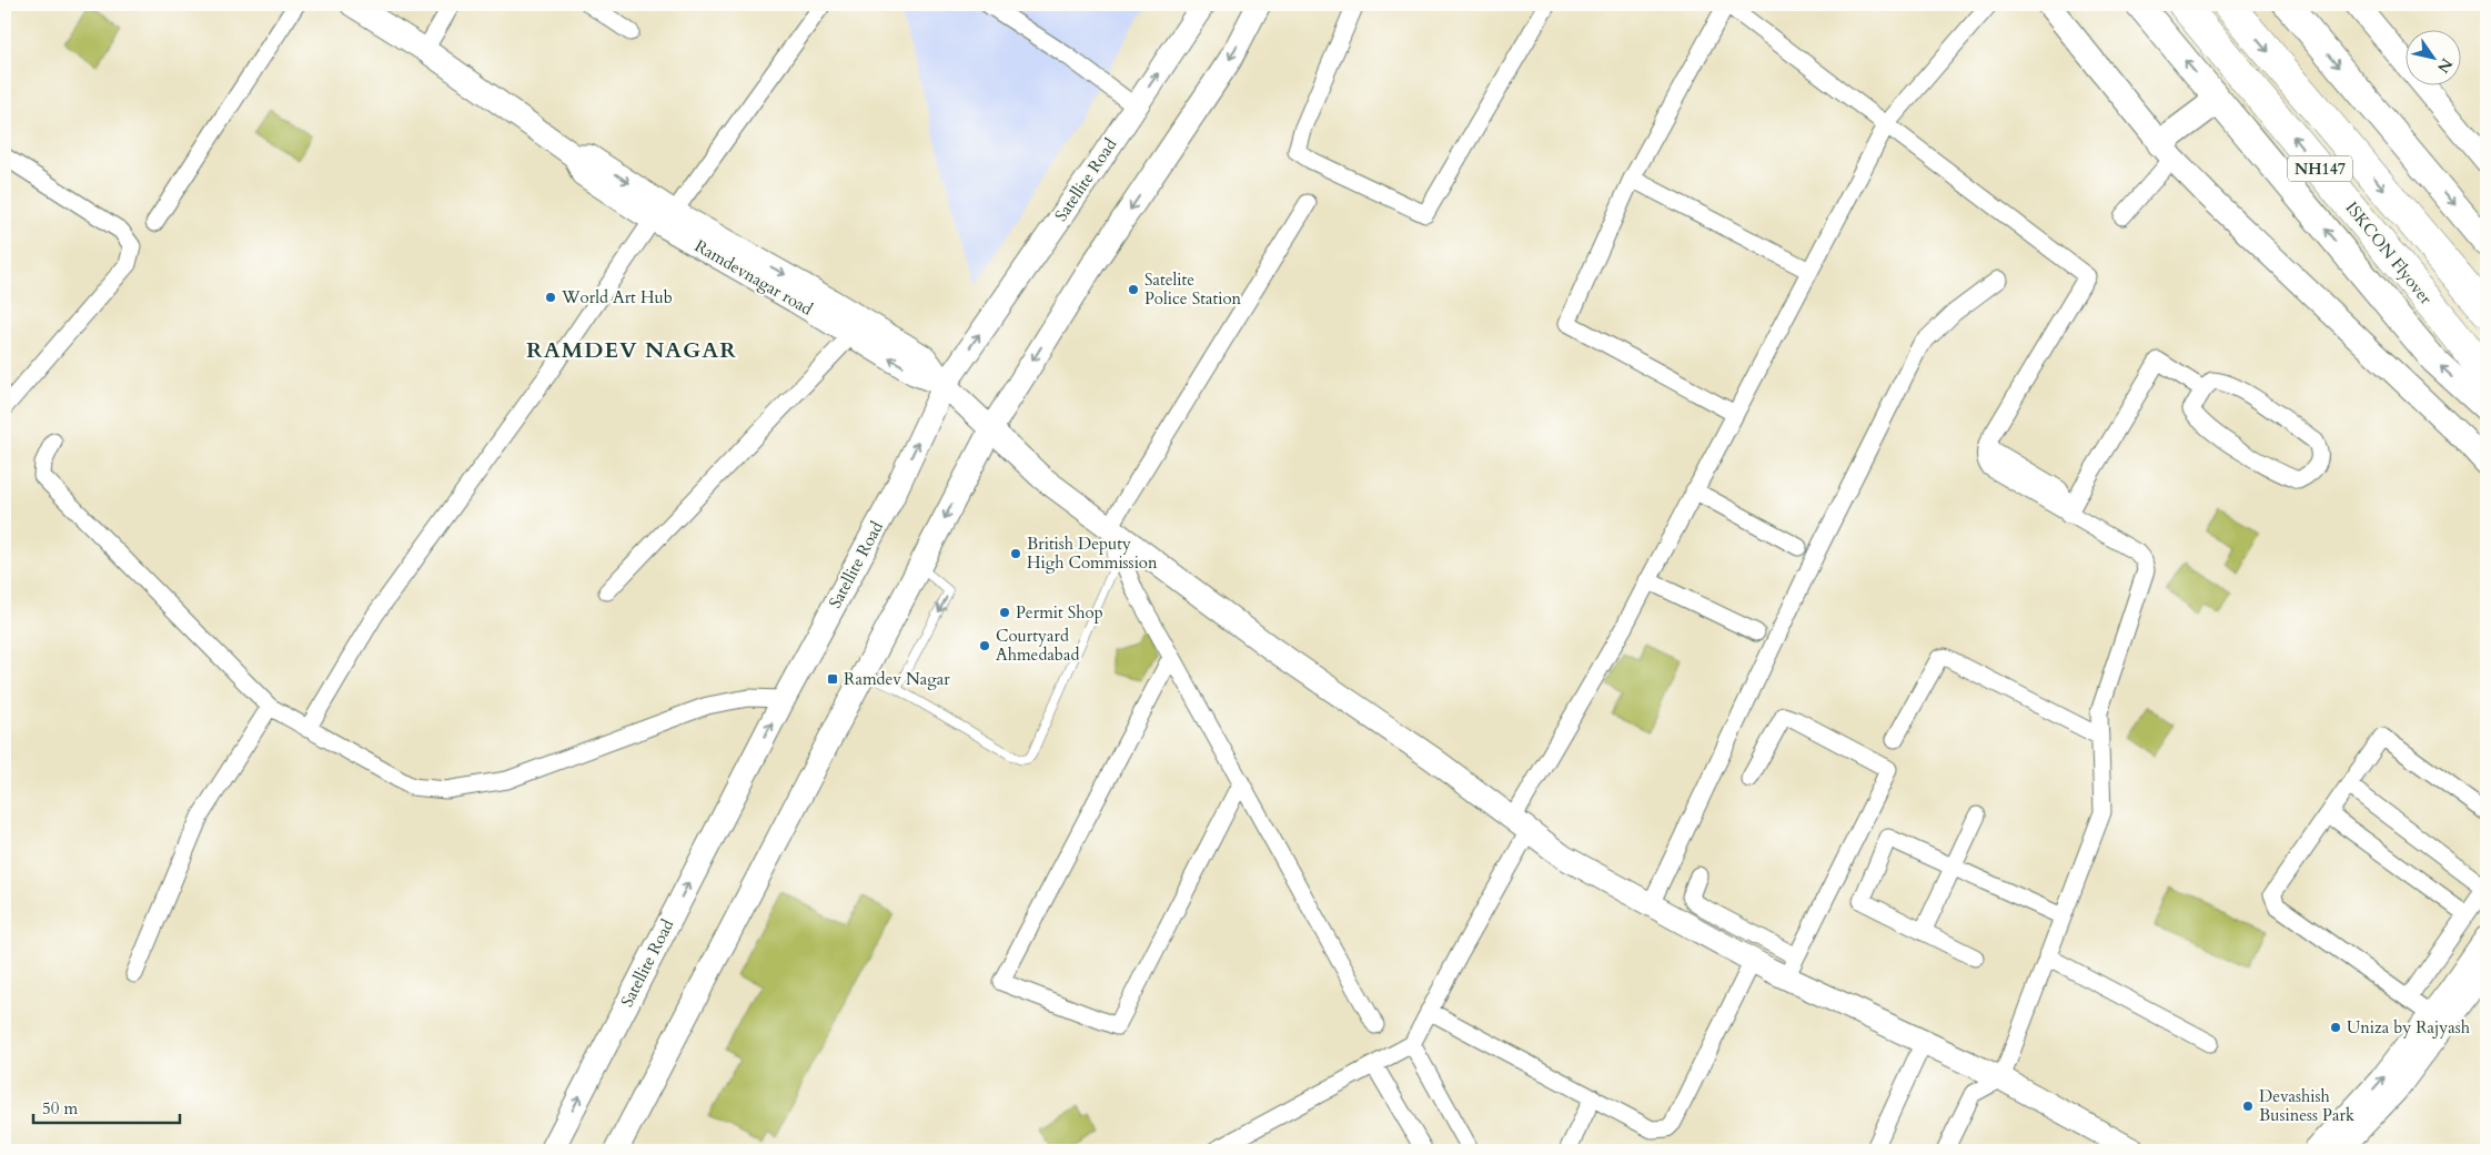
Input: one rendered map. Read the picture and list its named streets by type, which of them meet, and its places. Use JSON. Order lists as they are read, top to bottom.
{
  "streets": {
    "highway": ["NH147", "ISKCON Flyover"],
    "street": ["Satellite Road", "Ramdevnagar road"]
  },
  "crossings": [
    ["Satellite Road", "Ramdevnagar road"]
  ],
  "districts": ["RAMDEV NAGAR"],
  "places": {
    "other": [
      "Satelite Police Station",
      "World Art Hub",
      "British Deputy High Commission",
      "Permit Shop",
      "Courtyard Ahmedabad",
      "Uniza by Rajyash",
      "Devashish Business Park"
    ],
    "transit": ["Ramdev Nagar"]
  },
  "scale_bar": "50 m",
  "north": "bottom right"
}
